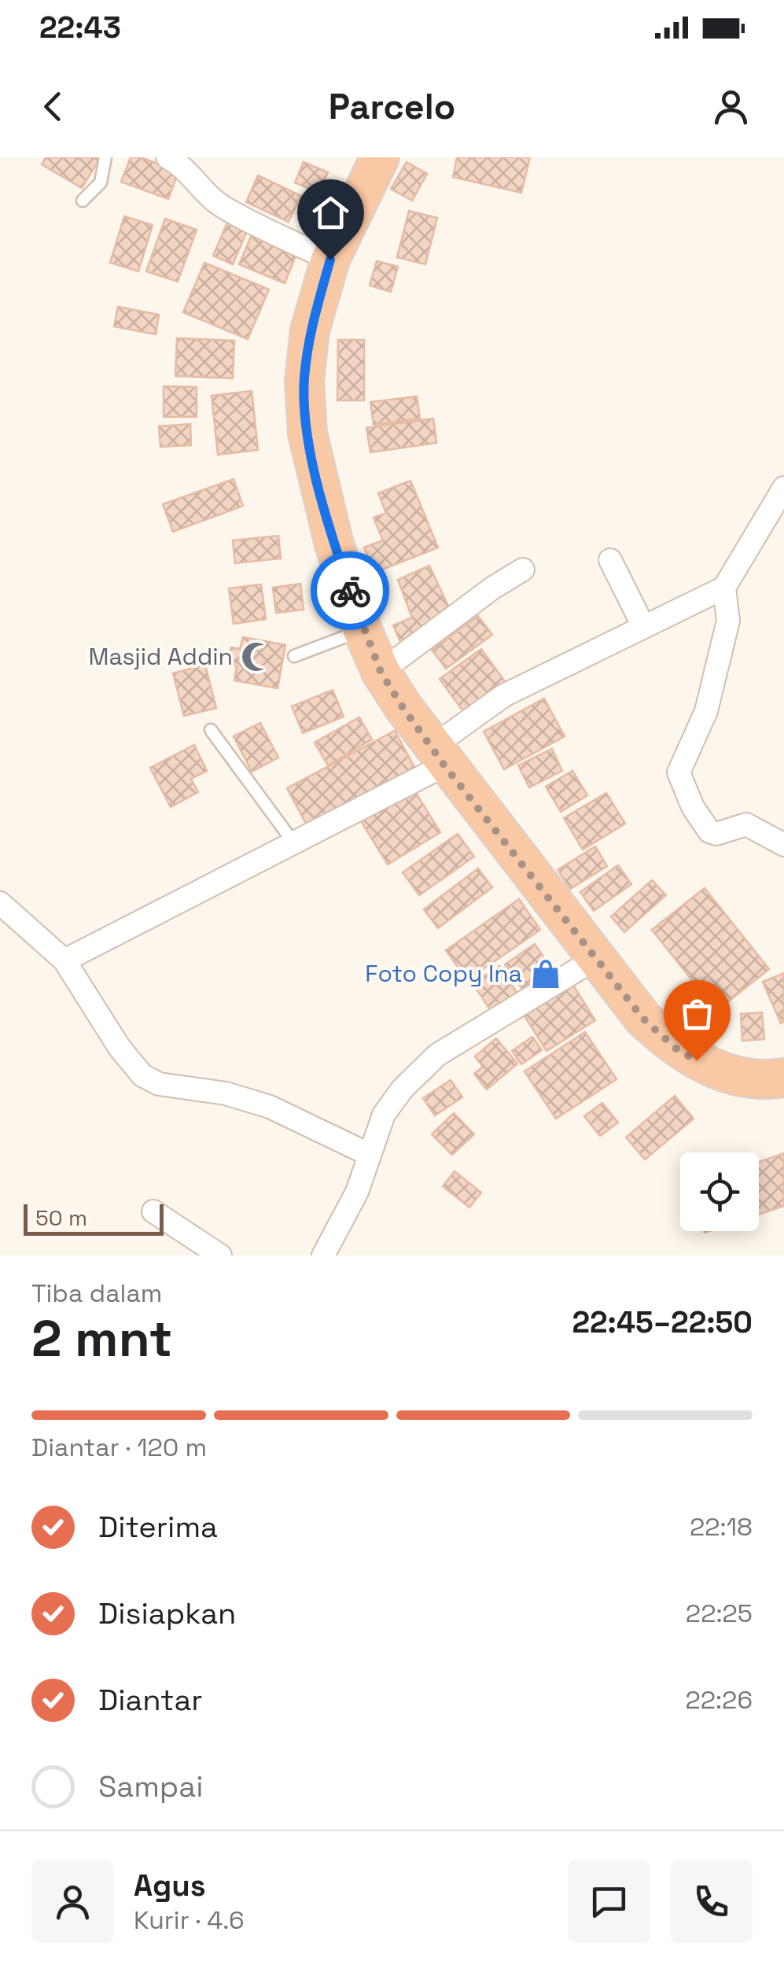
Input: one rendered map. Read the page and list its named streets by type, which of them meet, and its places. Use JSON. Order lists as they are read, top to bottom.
{
  "places": {
    "mosque": ["Masjid Addin"],
    "shop": ["Foto Copy Ina"]
  },
  "scale_bar": "50 m",
  "page": {
    "status": "22:43",
    "header": "Parcelo",
    "scale": "50 m",
    "heading": ["2 mnt", "Tiba dalam", "22:45–22:50"],
    "panel": ["Agus", "Kurir · 4.6"],
    "bar": "Diantar · 120 m",
    "list": [
      ["Diterima", "22:18"],
      ["Disiapkan", "22:25"],
      ["Diantar", "22:26"],
      "Sampai"
    ]
  }
}
